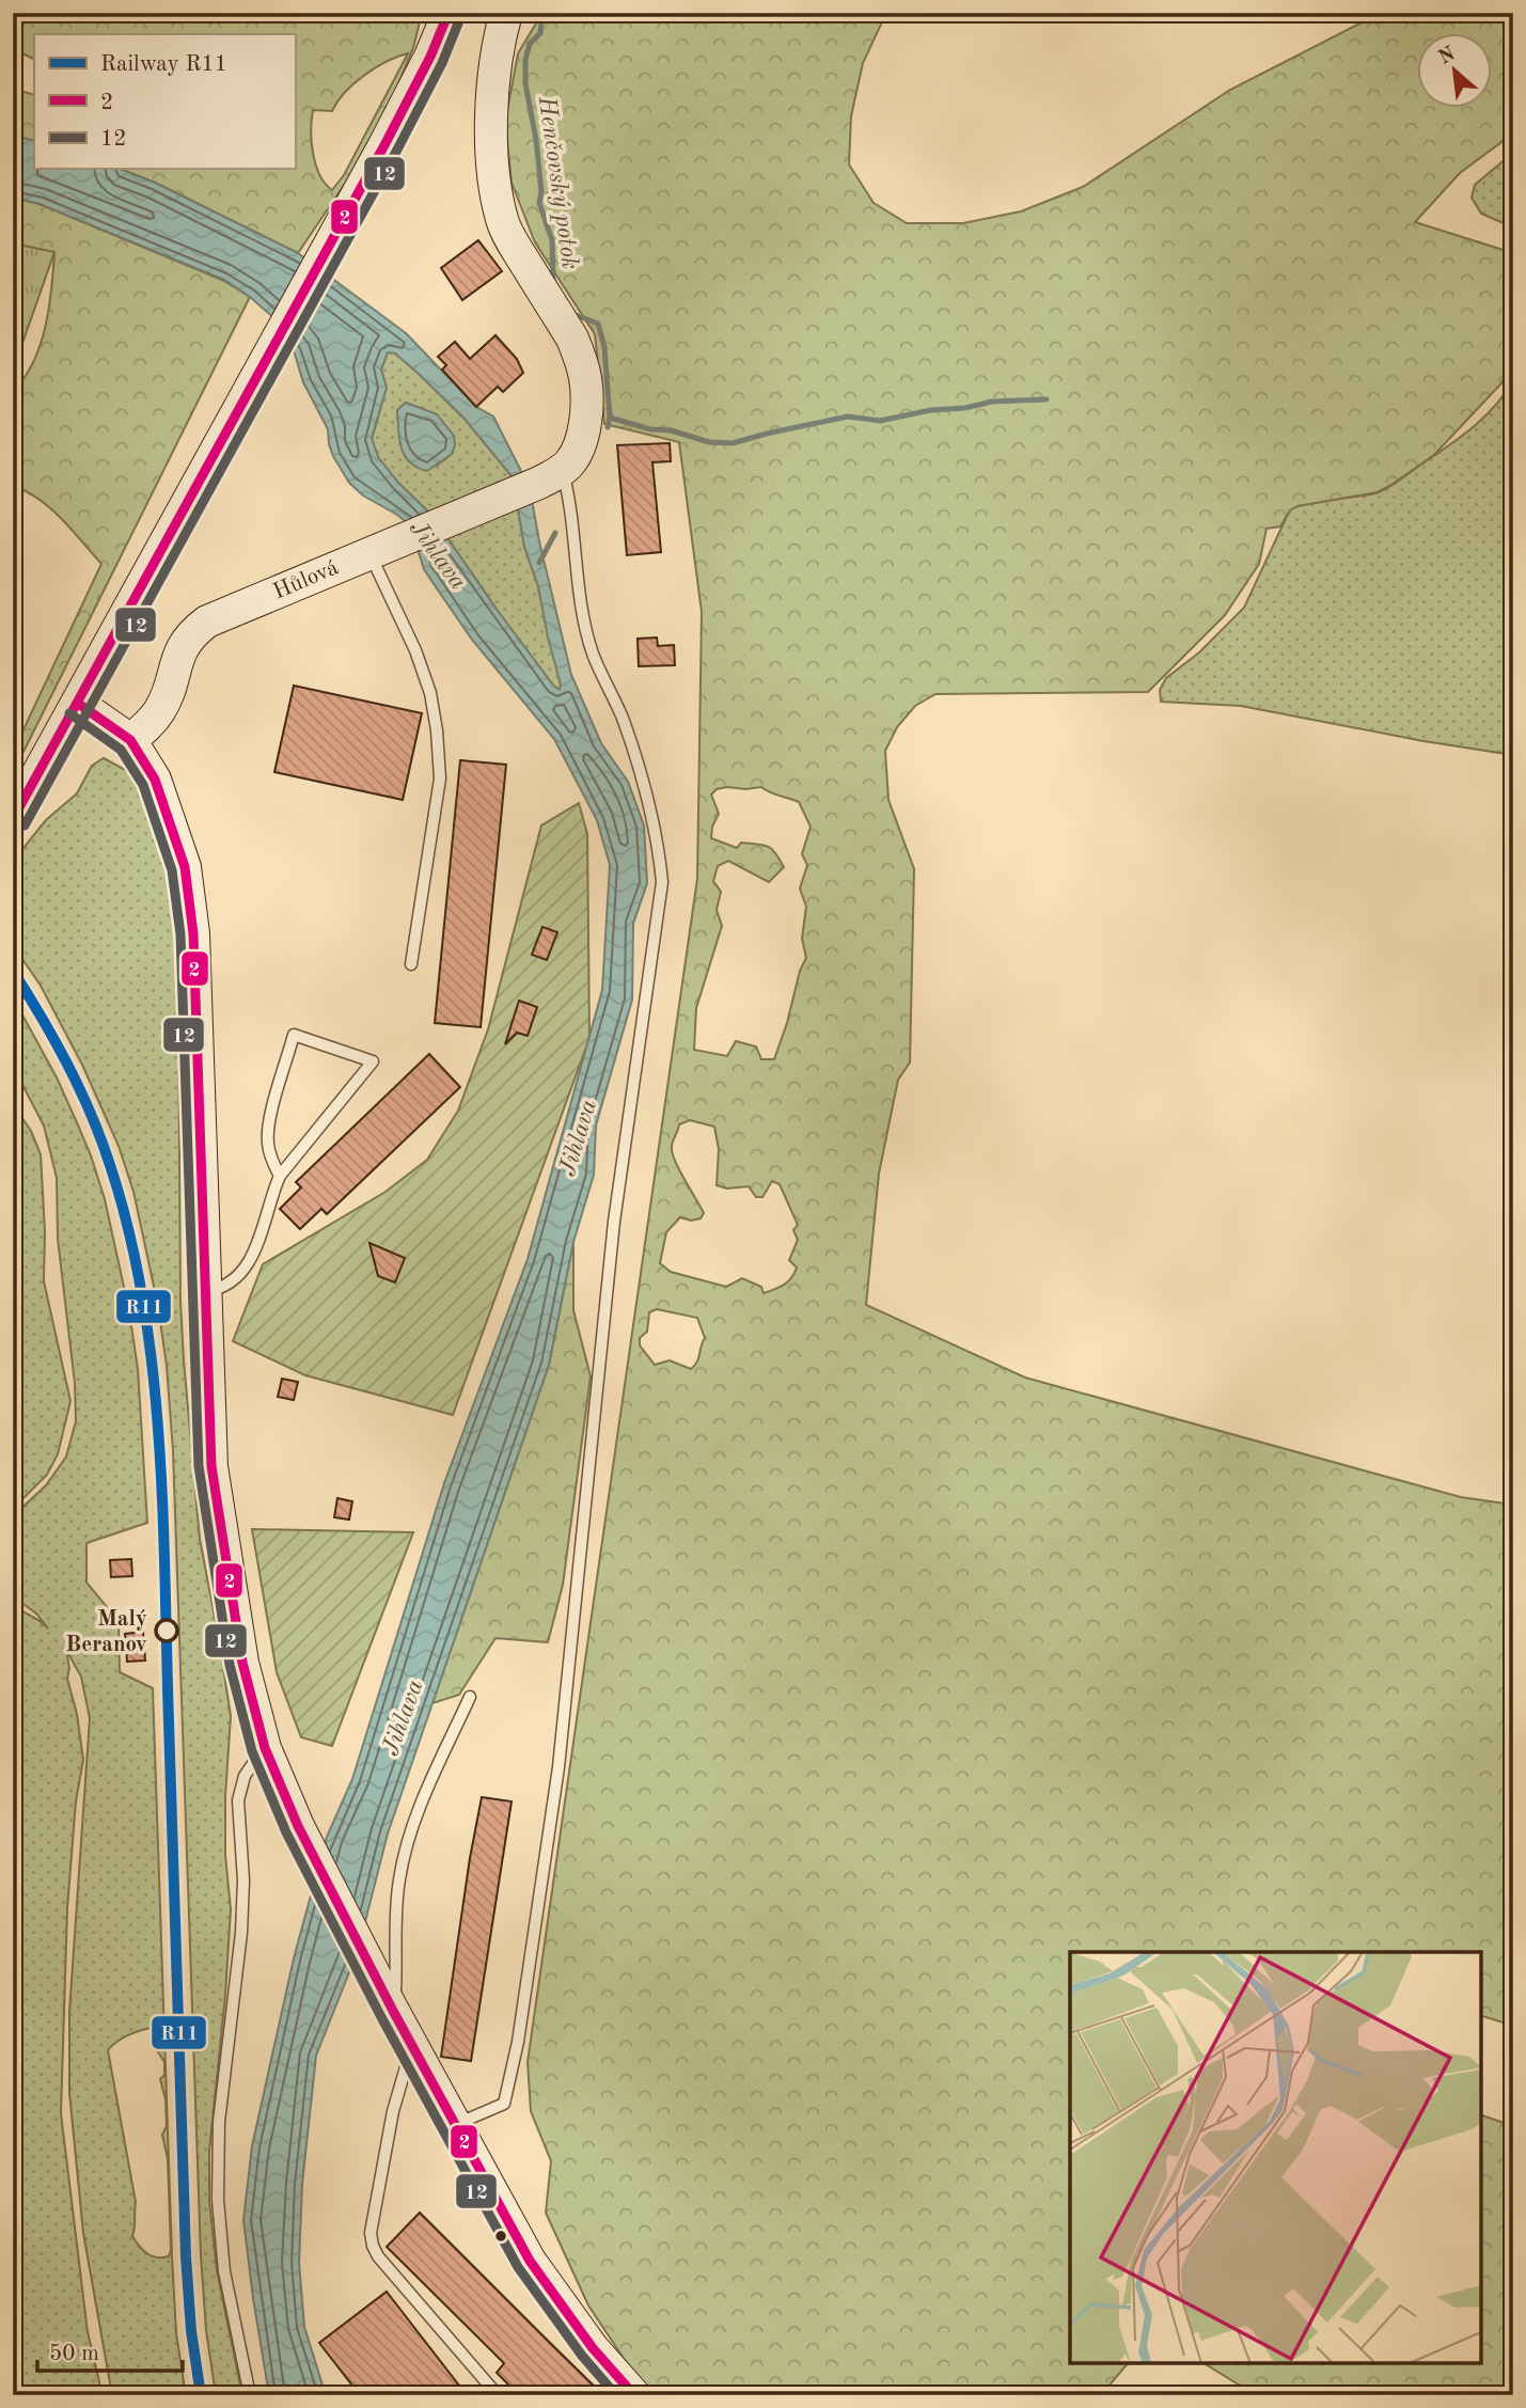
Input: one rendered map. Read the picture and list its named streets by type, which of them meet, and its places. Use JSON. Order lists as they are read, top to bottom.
{
  "streets": {
    "street": ["Hůlová"]
  },
  "water": ["Henčovský potok", "Jihlava"],
  "places": ["Malý Beranov"],
  "lines": ["transit line 2", "transit line 12", "rail line R11"],
  "legend": ["Railway R11", "2", "12"],
  "scale_bar": "50 m",
  "north": "top left"
}
